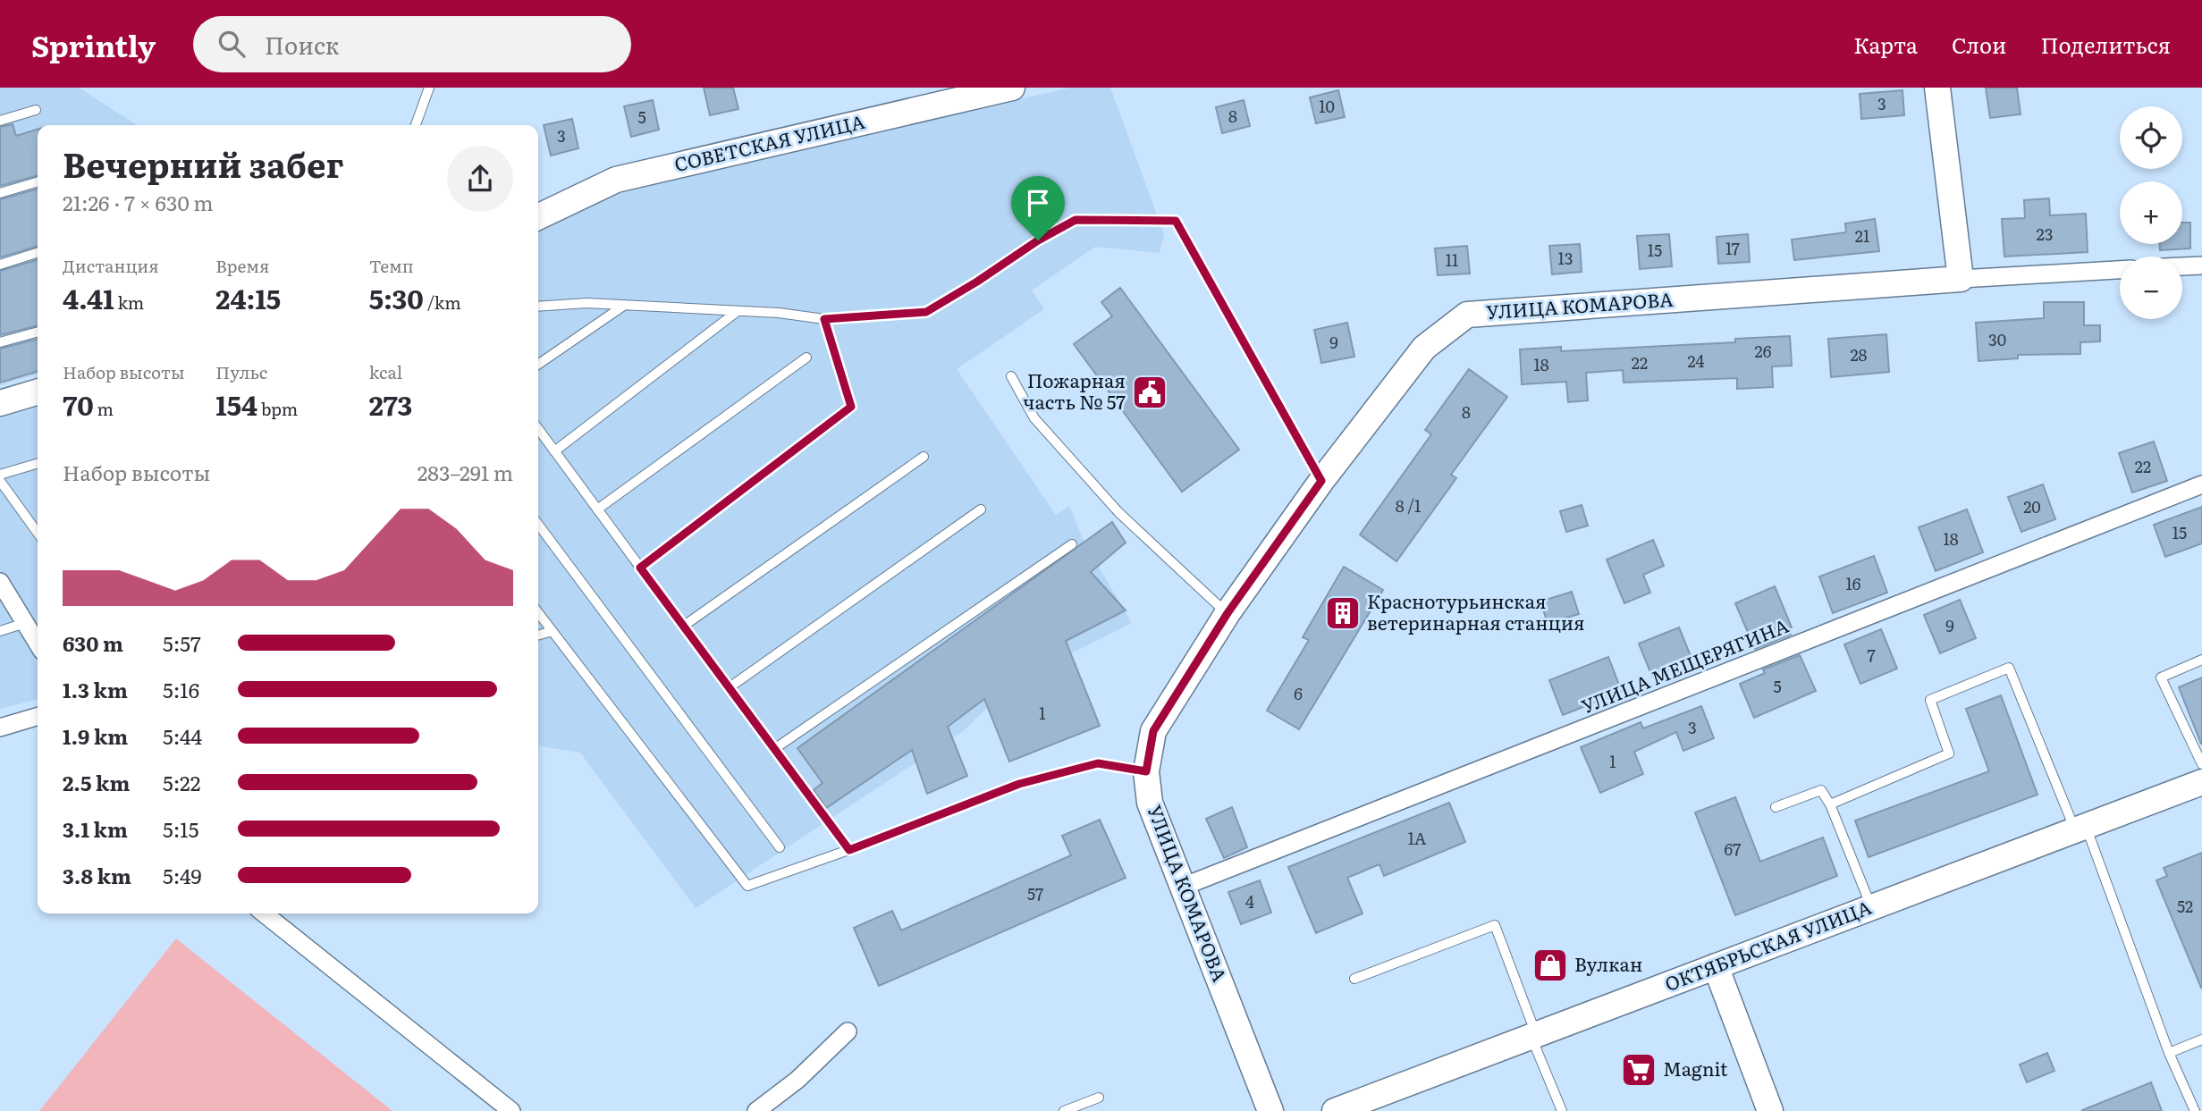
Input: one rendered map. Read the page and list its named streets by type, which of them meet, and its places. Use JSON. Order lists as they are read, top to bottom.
{
  "streets": {
    "street": [
      "СОВЕТСКАЯ УЛИЦА",
      "УЛИЦА КОМАРОВА",
      "УЛИЦА МЕЩЕРЯГИНА",
      "ОКТЯБРЬСКАЯ УЛИЦА"
    ]
  },
  "crossings": [
    ["УЛИЦА КОМАРОВА", "УЛИЦА МЕЩЕРЯГИНА"]
  ],
  "places": {
    "public building": ["Пожарная часть № 57"],
    "building": ["Краснотурьинская ветеринарная станция"],
    "shop": ["Вулкан"],
    "supermarket": ["Magnit"]
  },
  "house_numbers": [
    "3",
    "10",
    "8",
    "5",
    "3",
    "23",
    "21",
    "17",
    "15",
    "13",
    "11",
    "30",
    "9",
    "26",
    "28",
    "24",
    "22",
    "18",
    "8",
    "22",
    "8 /1",
    "20",
    "15",
    "18",
    "16",
    "9",
    "7",
    "5",
    "6",
    "1",
    "3",
    "1",
    "1А",
    "67",
    "57",
    "4",
    "52"
  ],
  "page": {
    "header": "Sprintly",
    "search": "Поиск",
    "nav": ["Карта", "Слои", "Поделиться"],
    "map_buttons": ["+", "−"],
    "heading": ["Вечерний забег", "21:26 · 7 × 630 m"],
    "stats": [
      ["Дистанция", "4.41 km"],
      ["Время", "24:15"],
      ["Темп", "5:30 /km"],
      ["Набор высоты", "70 m"],
      ["Пульс", "154 bpm"],
      ["kcal", "273"]
    ],
    "chart": ["Набор высоты", "283–291 m"],
    "list": [
      {
        "name": "630 m",
        "note": "5:57"
      },
      {
        "name": "1.3 km",
        "note": "5:16"
      },
      {
        "name": "1.9 km",
        "note": "5:44"
      },
      {
        "name": "2.5 km",
        "note": "5:22"
      },
      {
        "name": "3.1 km",
        "note": "5:15"
      },
      {
        "name": "3.8 km",
        "note": "5:49"
      }
    ]
  }
}
